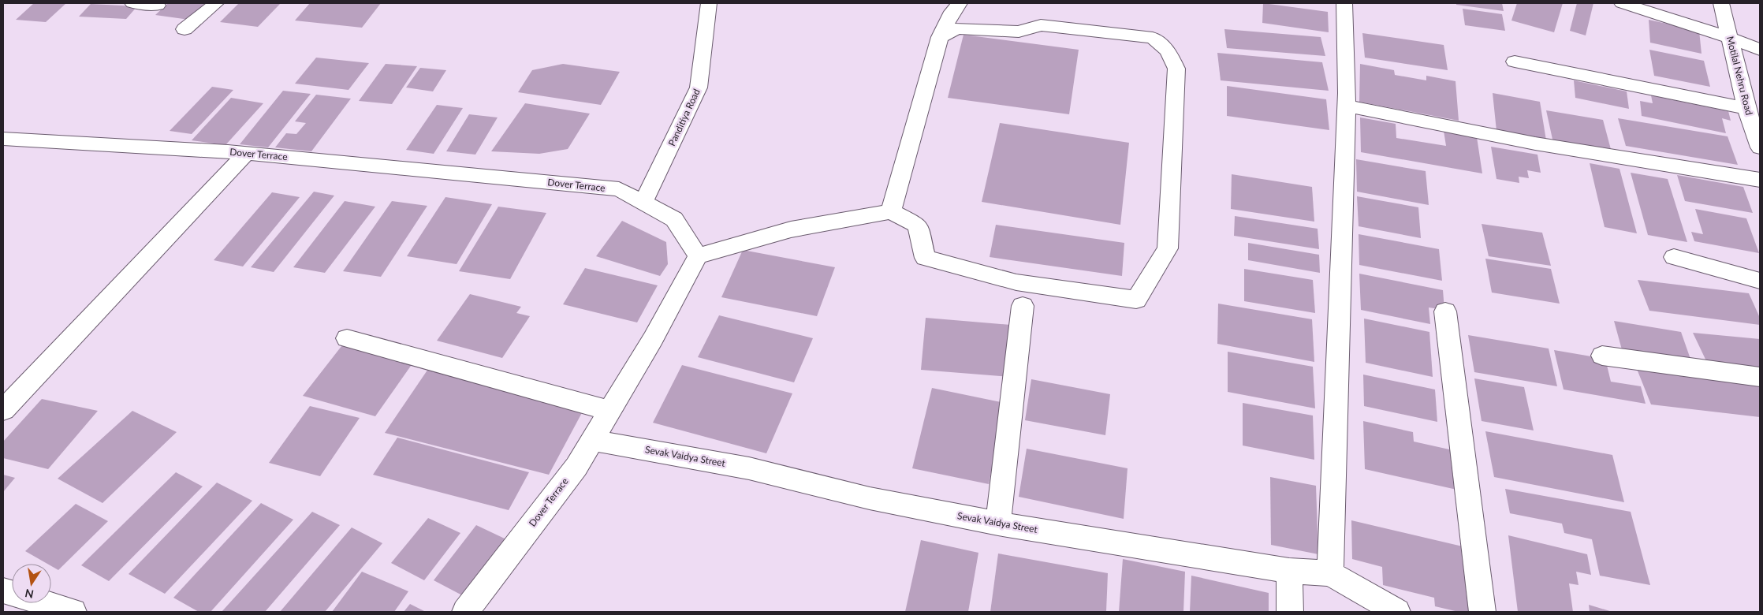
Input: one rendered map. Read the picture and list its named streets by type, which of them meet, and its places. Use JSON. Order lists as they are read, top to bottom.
{
  "streets": {
    "street": [
      "Motilal Nehru Road",
      "Panditiya Road",
      "Dover Terrace",
      "Sevak Vaidya Street"
    ]
  },
  "crossings": [
    ["Panditiya Road", "Dover Terrace"],
    ["Dover Terrace", "Sevak Vaidya Street"]
  ],
  "north": "bottom"
}
